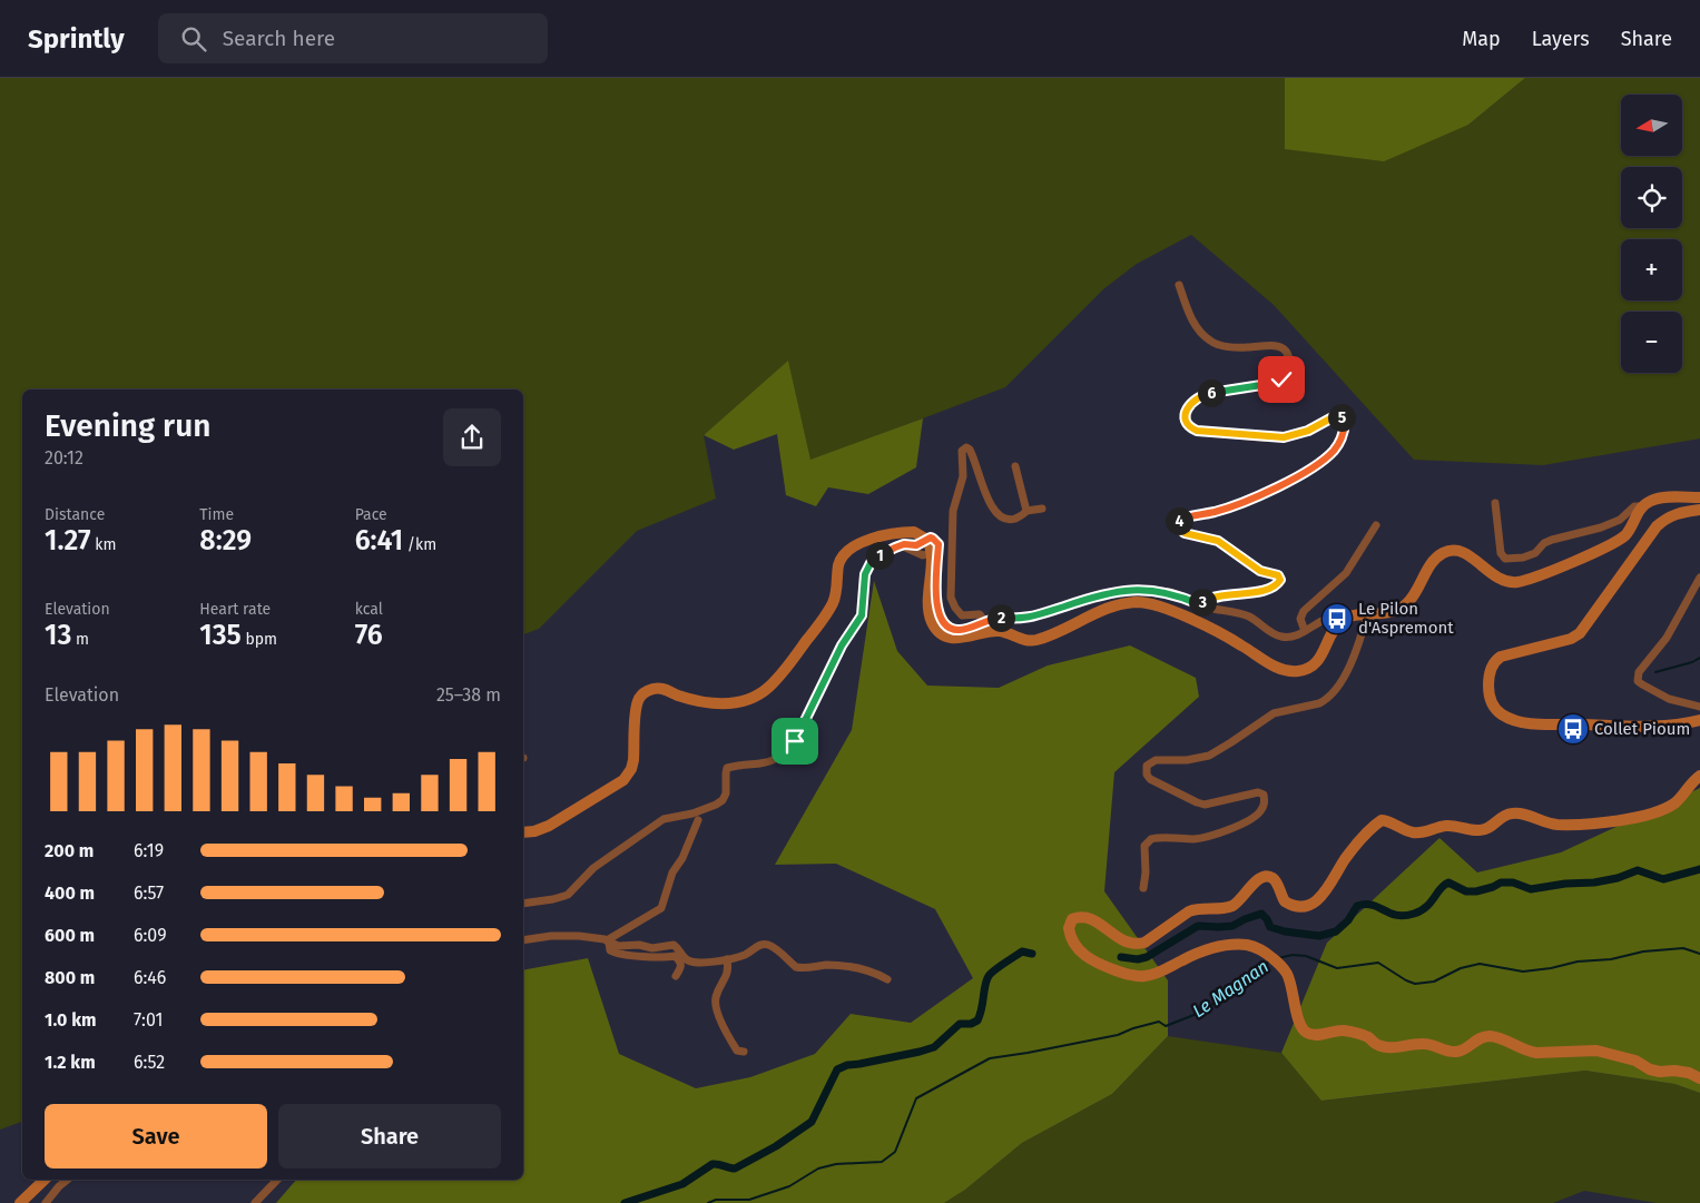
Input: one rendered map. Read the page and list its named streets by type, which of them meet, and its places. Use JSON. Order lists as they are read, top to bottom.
{
  "water": ["Le Magnan"],
  "places": {
    "bus stop": ["Le Pilon d'Aspremont", "Collet Pioum"]
  },
  "north": "left",
  "page": {
    "header": "Sprintly",
    "search": "Search here",
    "nav": ["Map", "Layers", "Share"],
    "map_buttons": ["+", "−"],
    "pins": [
      "6",
      "5",
      "4",
      "1",
      "3",
      "2"
    ],
    "heading": ["Evening run", "20:12"],
    "stats": [
      ["Distance", "1.27 km"],
      ["Time", "8:29"],
      ["Pace", "6:41 /km"],
      ["Elevation", "13 m"],
      ["Heart rate", "135 bpm"],
      ["kcal", "76"]
    ],
    "chart": ["Elevation", "25–38 m"],
    "list": [
      {
        "name": "200 m",
        "note": "6:19"
      },
      {
        "name": "400 m",
        "note": "6:57"
      },
      {
        "name": "600 m",
        "note": "6:09"
      },
      {
        "name": "800 m",
        "note": "6:46"
      },
      {
        "name": "1.0 km",
        "note": "7:01"
      },
      {
        "name": "1.2 km",
        "note": "6:52"
      }
    ],
    "buttons": ["Save", "Share"]
  }
}
